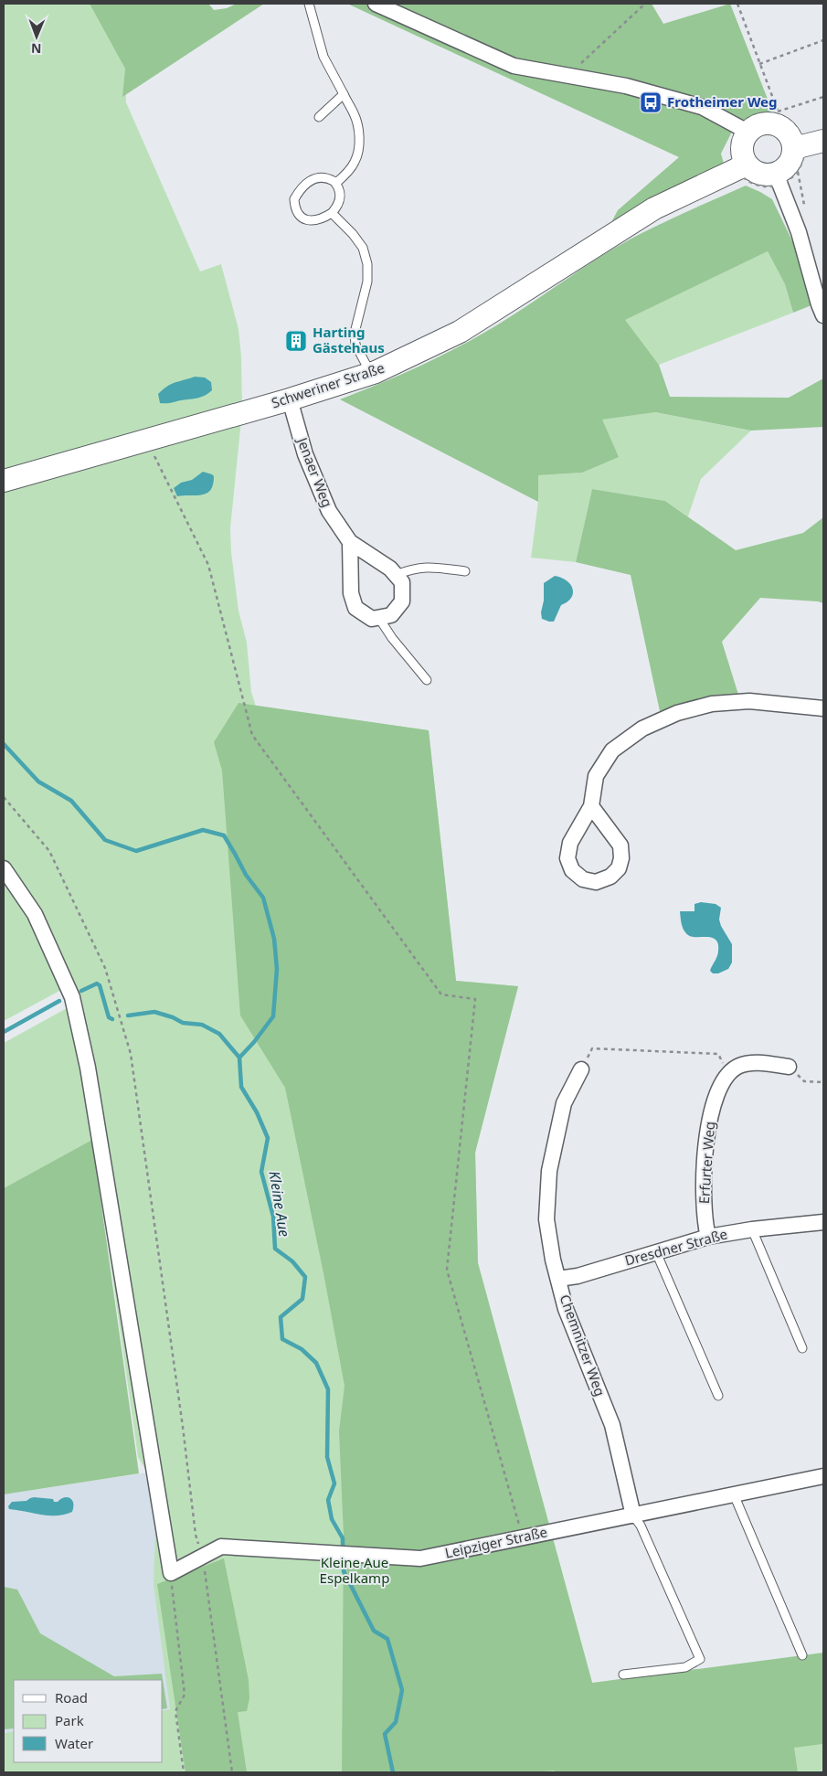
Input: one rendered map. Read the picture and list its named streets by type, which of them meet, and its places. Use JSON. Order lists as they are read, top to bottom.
{
  "streets": {
    "street": [
      "Schweriner Straße",
      "Jenaer Weg",
      "Erfurter Weg",
      "Dresdner Straße",
      "Chemnitzer Weg",
      "Leipziger Straße"
    ]
  },
  "crossings": [
    ["Schweriner Straße", "Jenaer Weg"],
    ["Erfurter Weg", "Dresdner Straße"],
    ["Dresdner Straße", "Chemnitzer Weg"],
    ["Chemnitzer Weg", "Leipziger Straße"]
  ],
  "water": ["Kleine Aue"],
  "parks": ["Kleine Aue Espelkamp"],
  "places": {
    "bus stop": ["Frotheimer Weg"],
    "building": ["Harting Gästehaus"]
  },
  "legend": ["Road", "Park", "Water"],
  "north": "bottom"
}
